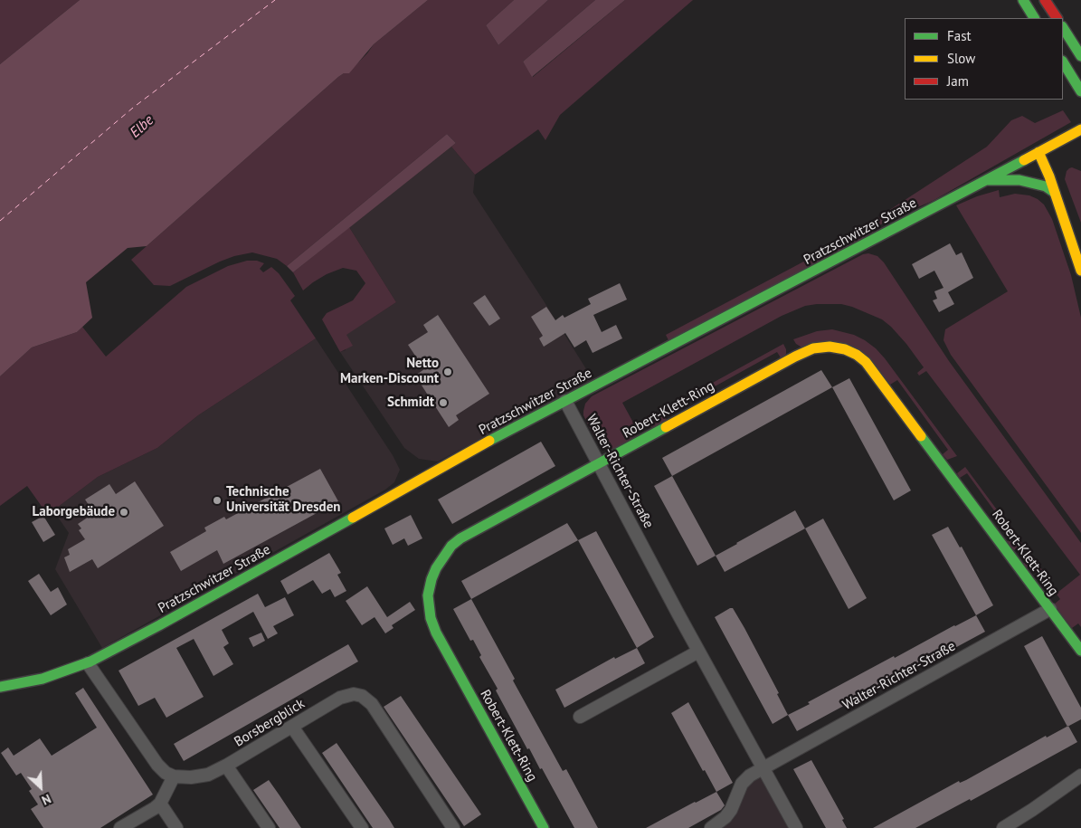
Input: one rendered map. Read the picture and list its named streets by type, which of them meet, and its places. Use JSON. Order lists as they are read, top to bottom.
{
  "streets": {
    "main road": ["Pratzschwitzer Straße", "Robert-Klett-Ring"],
    "street": ["Walter-Richter-Straße", "Borsbergblick"]
  },
  "crossings": [
    ["Pratzschwitzer Straße", "Walter-Richter-Straße"],
    ["Robert-Klett-Ring", "Walter-Richter-Straße"]
  ],
  "water": ["Elbe"],
  "places": [
    "Netto Marken-Discount",
    "Schmidt",
    "Technische Universität Dresden",
    "Laborgebäude"
  ],
  "legend": ["Fast", "Slow", "Jam"],
  "north": "bottom right"
}
